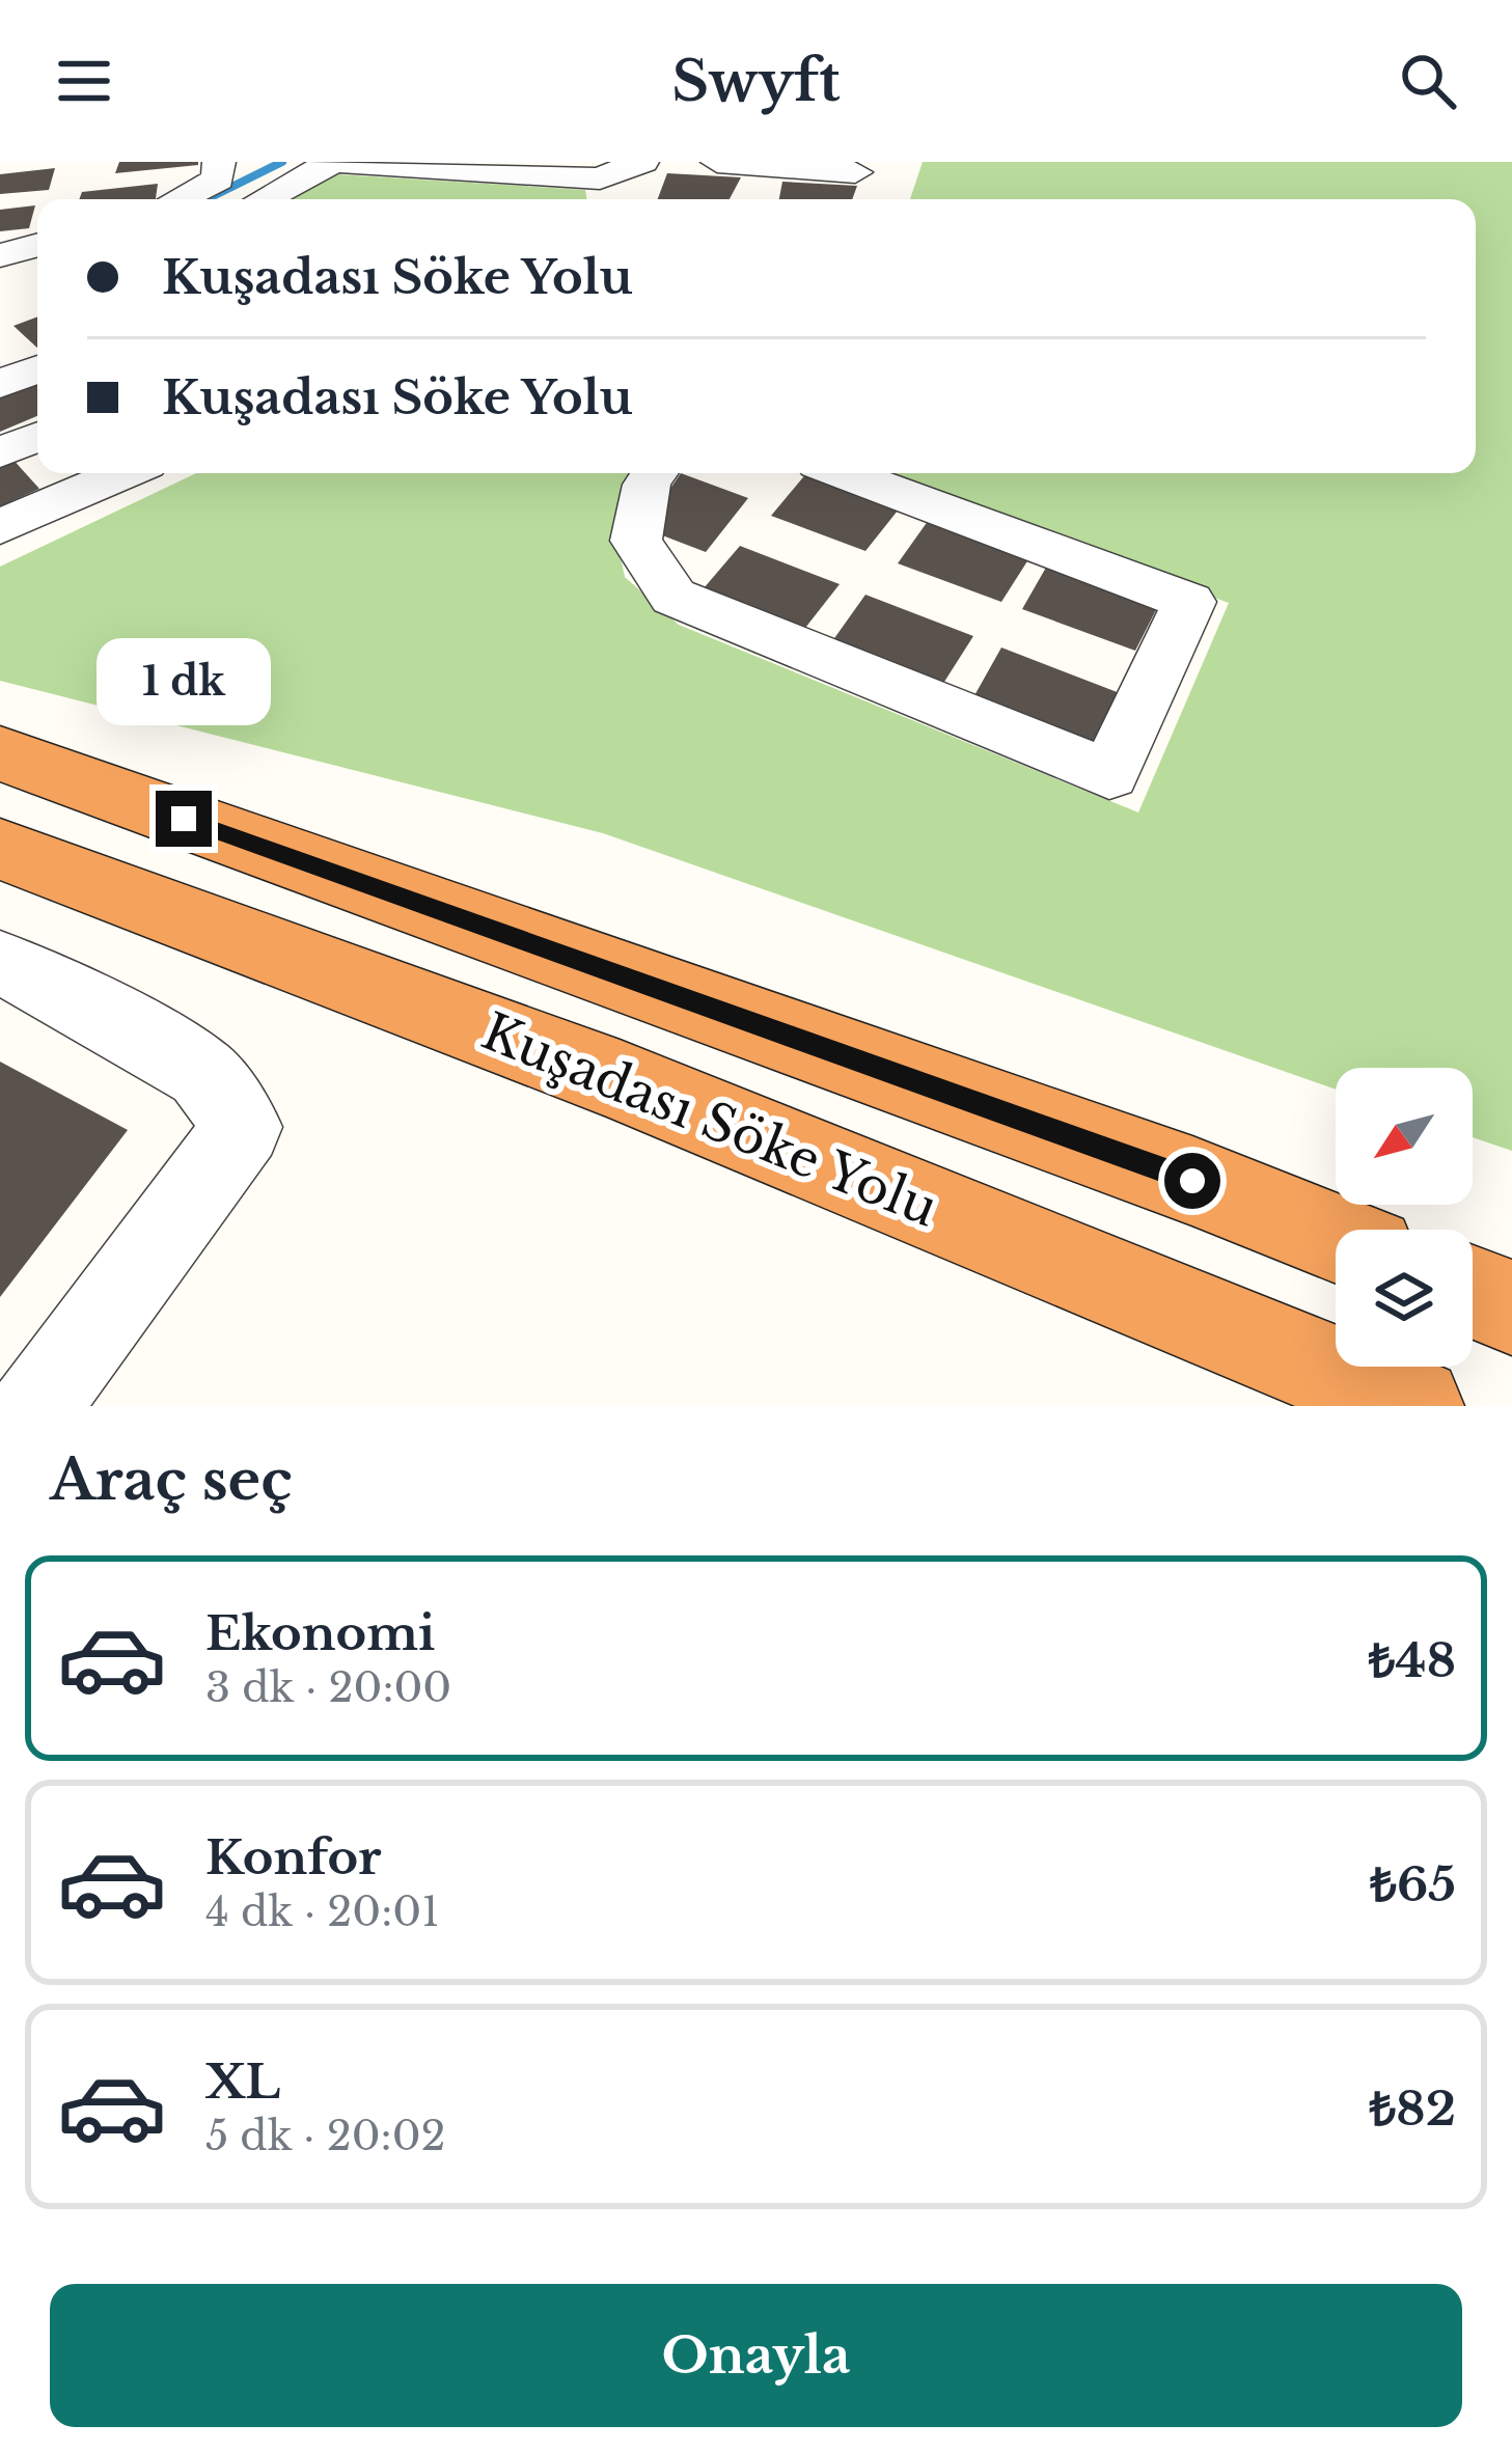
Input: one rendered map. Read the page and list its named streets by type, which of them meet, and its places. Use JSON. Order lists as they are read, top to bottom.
{
  "streets": {
    "highway": ["Kuşadası Söke Yolu"]
  },
  "north": "bottom left",
  "page": {
    "header": "Swyft",
    "banner": ["Kuşadası Söke Yolu", "Kuşadası Söke Yolu"],
    "bubble": "1 dk",
    "heading": "Araç seç",
    "list": [
      {
        "name": "Ekonomi",
        "note": "3 dk · 20:00",
        "value": "₺48"
      },
      {
        "name": "Konfor",
        "note": "4 dk · 20:01",
        "value": "₺65"
      },
      {
        "name": "XL",
        "note": "5 dk · 20:02",
        "value": "₺82"
      }
    ],
    "buttons": "Onayla"
  }
}
